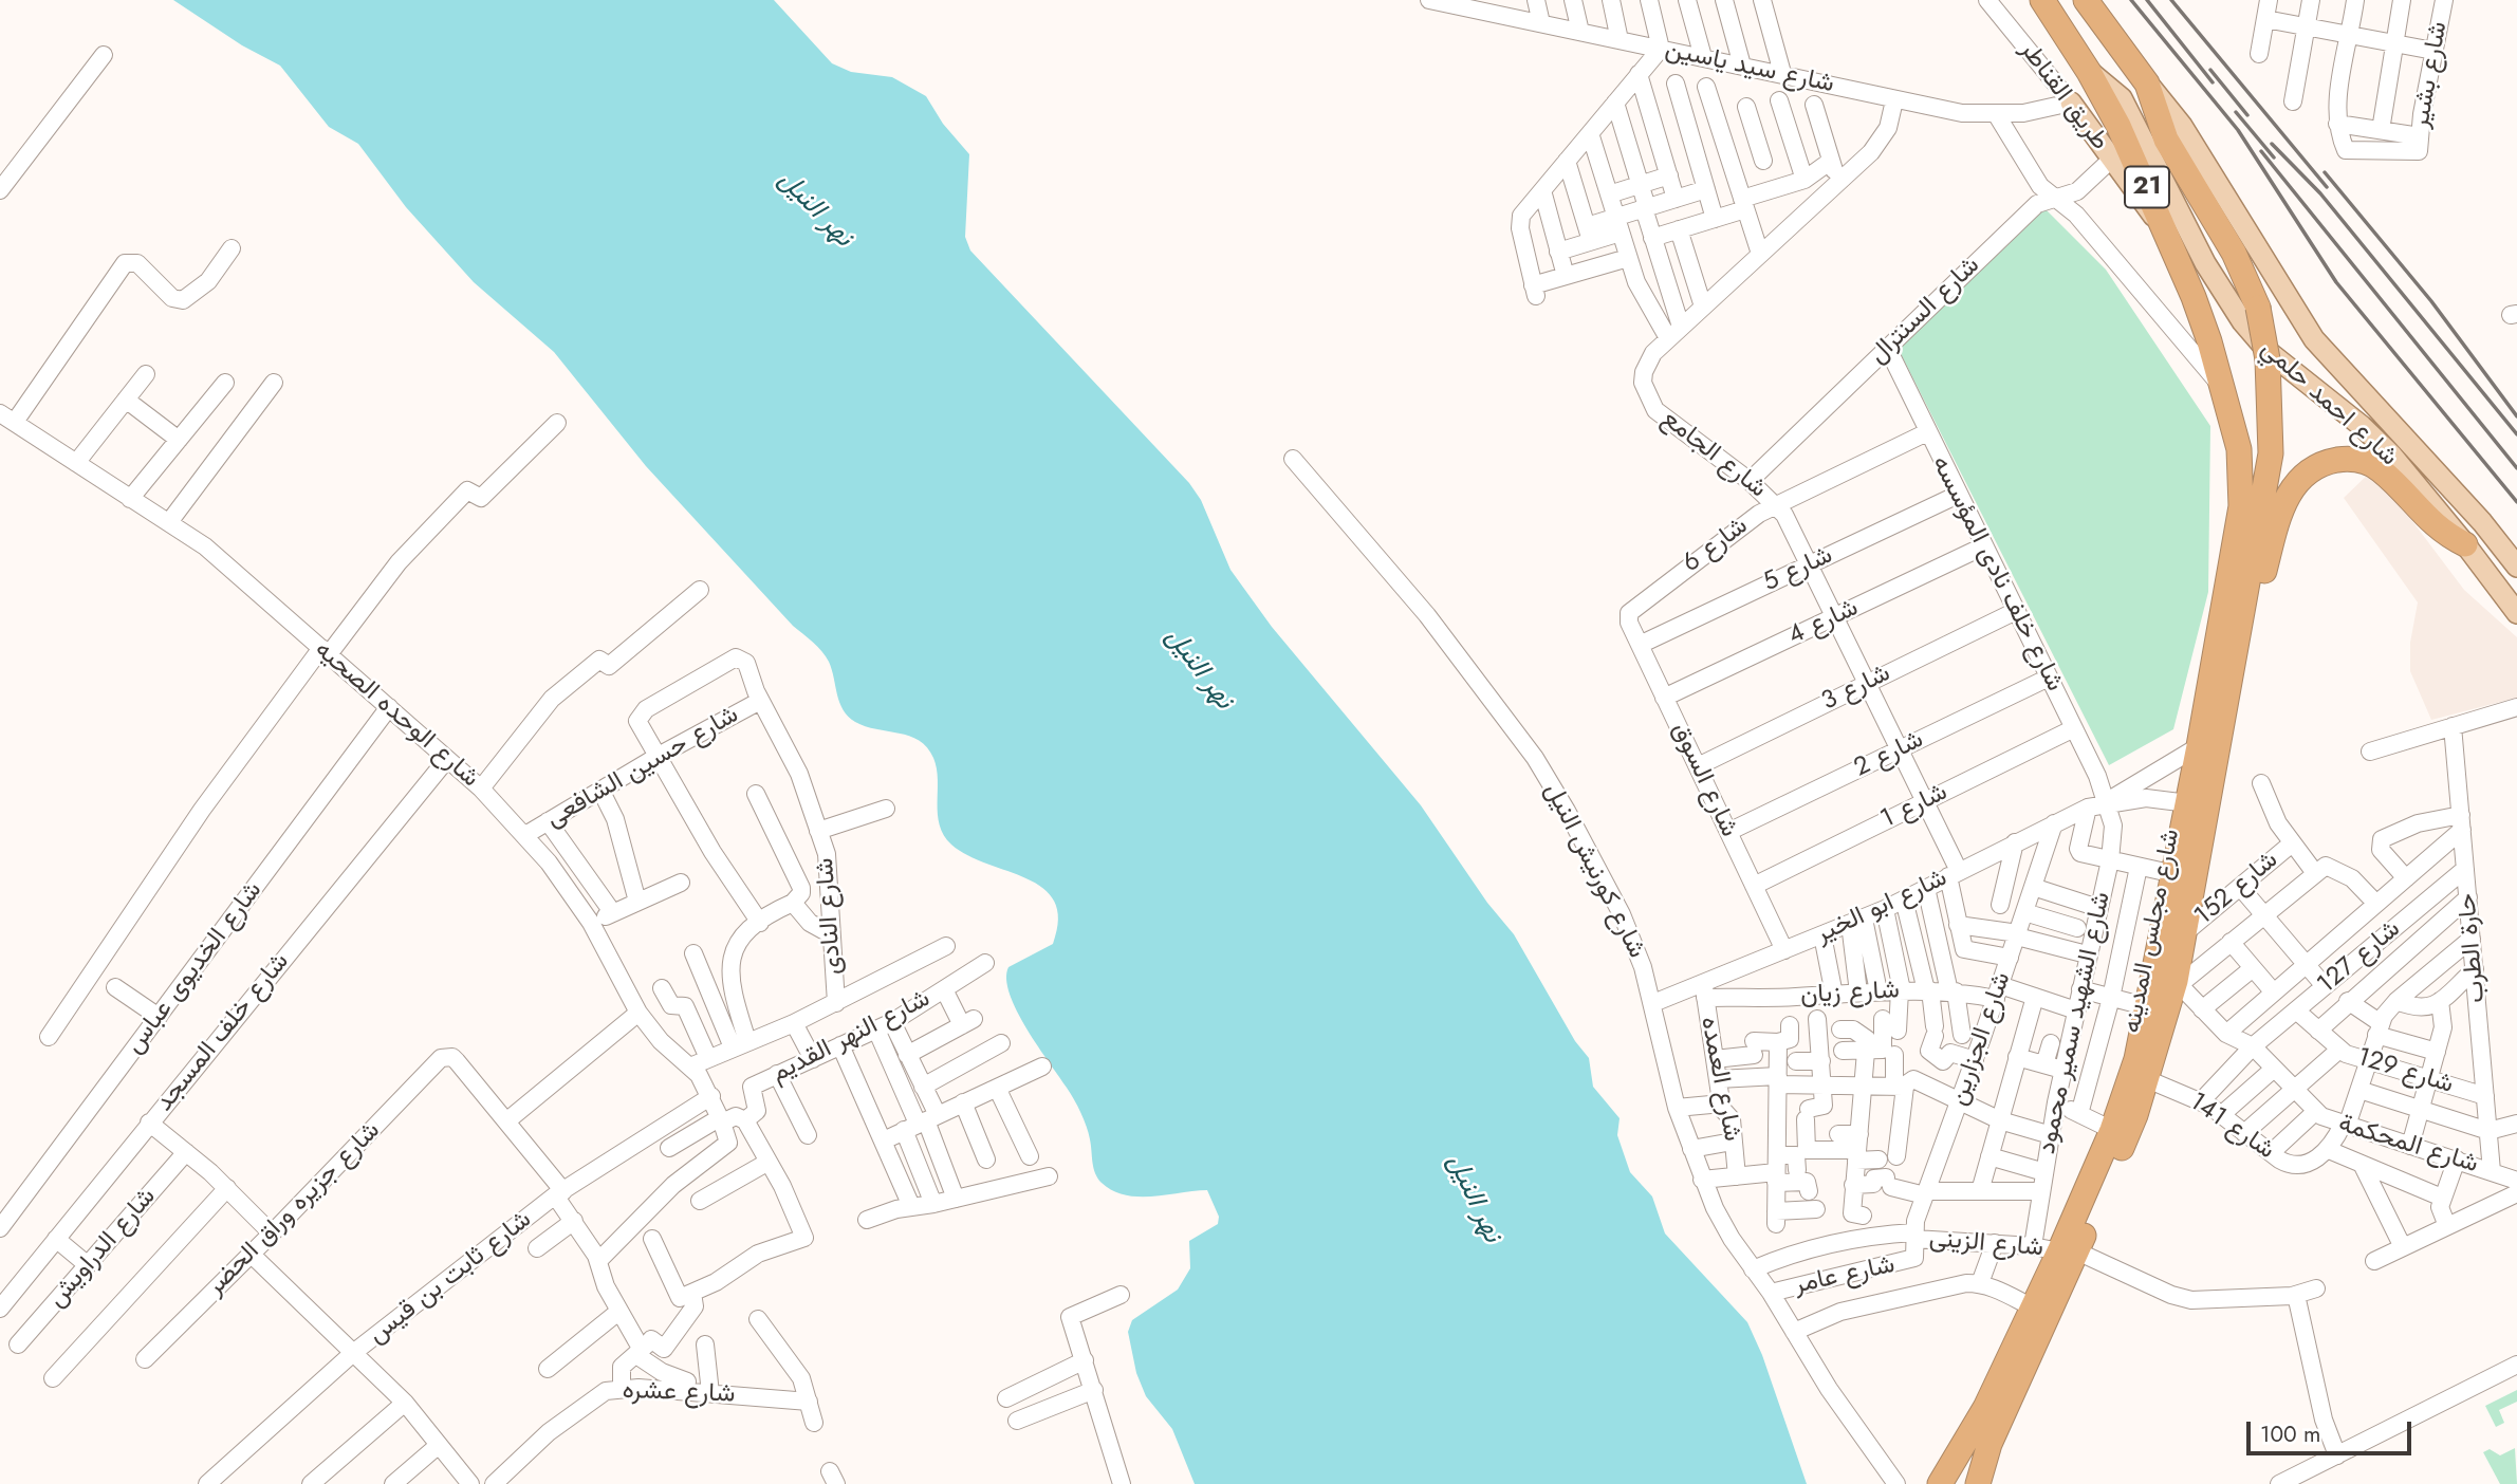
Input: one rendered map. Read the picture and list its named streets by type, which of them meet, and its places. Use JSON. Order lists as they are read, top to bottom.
{
  "streets": {
    "highway": ["21", "شارع مجلس المدينه"],
    "main road": ["طريق القناطر", "شارع احمد حلمي"],
    "street": [
      "شارع سيد ياسين",
      "شارع بشير",
      "شارع السنترال",
      "شارع الجامع",
      "شارع 6",
      "شارع 5",
      "شارع خلف نادى المؤسسه",
      "شارع 4",
      "شارع 3",
      "شارع الوحده الصحيه",
      "شارع 2",
      "شارع حسين الشافعى",
      "شارع السوق",
      "شارع 1",
      "شارع كورنيش النيل",
      "شارع 152",
      "شارع ابو الخير",
      "شارع النادى",
      "حارة الطرب",
      "شارع 127",
      "شارع الخديوى عباس",
      "شارع زيان",
      "شارع الشهيد سمير محمود",
      "شارع خلف المسجد",
      "شارع النهر القديم",
      "شارع الجزارين",
      "شارع 129",
      "شارع العمده",
      "شارع 141",
      "شارع المحكمة",
      "شارع جزيره وراق الحضر",
      "شارع الزينى",
      "شارع الدراويش",
      "شارع عامر",
      "شارع ثابت بن قيس",
      "شارع عشره"
    ]
  },
  "crossings": [
    ["شارع سيد ياسين", "طريق القناطر"],
    ["شارع سيد ياسين", "شارع الجامع"],
    ["طريق القناطر", "21"],
    ["طريق القناطر", "شارع السنترال"],
    ["21", "شارع احمد حلمي"],
    ["21", "شارع مجلس المدينه"],
    ["شارع السنترال", "شارع الجامع"],
    ["شارع السنترال", "شارع خلف نادى المؤسسه"],
    ["شارع احمد حلمي", "شارع مجلس المدينه"],
    ["شارع الجامع", "شارع 6"],
    ["شارع الجامع", "شارع 5"],
    ["شارع الجامع", "شارع 4"],
    ["شارع الجامع", "شارع 3"],
    ["شارع الجامع", "شارع 2"],
    ["شارع الجامع", "شارع 1"],
    ["شارع الجامع", "شارع ابو الخير"],
    ["شارع 6", "شارع خلف نادى المؤسسه"],
    ["شارع 6", "شارع السوق"],
    ["شارع 5", "شارع خلف نادى المؤسسه"],
    ["شارع 5", "شارع السوق"],
    ["شارع خلف نادى المؤسسه", "شارع 4"],
    ["شارع خلف نادى المؤسسه", "شارع 3"],
    ["شارع خلف نادى المؤسسه", "شارع 2"],
    ["شارع خلف نادى المؤسسه", "شارع 1"],
    ["شارع خلف نادى المؤسسه", "شارع ابو الخير"],
    ["شارع خلف نادى المؤسسه", "شارع الشهيد سمير محمود"],
    ["شارع 4", "شارع السوق"],
    ["شارع 3", "شارع السوق"],
    ["شارع الوحده الصحيه", "شارع حسين الشافعى"],
    ["شارع الوحده الصحيه", "شارع الخديوى عباس"],
    ["شارع الوحده الصحيه", "شارع خلف المسجد"],
    ["شارع الوحده الصحيه", "شارع ثابت بن قيس"],
    ["شارع 2", "شارع السوق"],
    ["شارع حسين الشافعى", "شارع النادى"],
    ["شارع السوق", "شارع 1"],
    ["شارع السوق", "شارع ابو الخير"],
    ["شارع كورنيش النيل", "شارع ابو الخير"],
    ["شارع كورنيش النيل", "شارع الزينى"],
    ["شارع كورنيش النيل", "شارع عامر"],
    ["شارع 152", "شارع مجلس المدينه"],
    ["شارع ابو الخير", "شارع مجلس المدينه"],
    ["شارع ابو الخير", "شارع زيان"],
    ["شارع ابو الخير", "شارع الشهيد سمير محمود"],
    ["شارع ابو الخير", "شارع الجزارين"],
    ["شارع ابو الخير", "شارع العمده"],
    ["شارع مجلس المدينه", "شارع 141"],
    ["شارع مجلس المدينه", "شارع المحكمة"],
    ["شارع مجلس المدينه", "شارع الزينى"],
    ["حارة الطرب", "شارع 127"],
    ["حارة الطرب", "شارع 129"],
    ["حارة الطرب", "شارع المحكمة"],
    ["شارع 127", "شارع 129"],
    ["شارع 127", "شارع 141"],
    ["شارع 127", "شارع المحكمة"],
    ["شارع زيان", "شارع الشهيد سمير محمود"],
    ["شارع زيان", "شارع الجزارين"],
    ["شارع زيان", "شارع العمده"],
    ["شارع الشهيد سمير محمود", "شارع الزينى"],
    ["شارع الجزارين", "شارع الزينى"],
    ["شارع الجزارين", "شارع عامر"],
    ["شارع الزينى", "شارع عامر"]
  ],
  "water": ["نهر النيل"],
  "scale_bar": "100 m"
}
